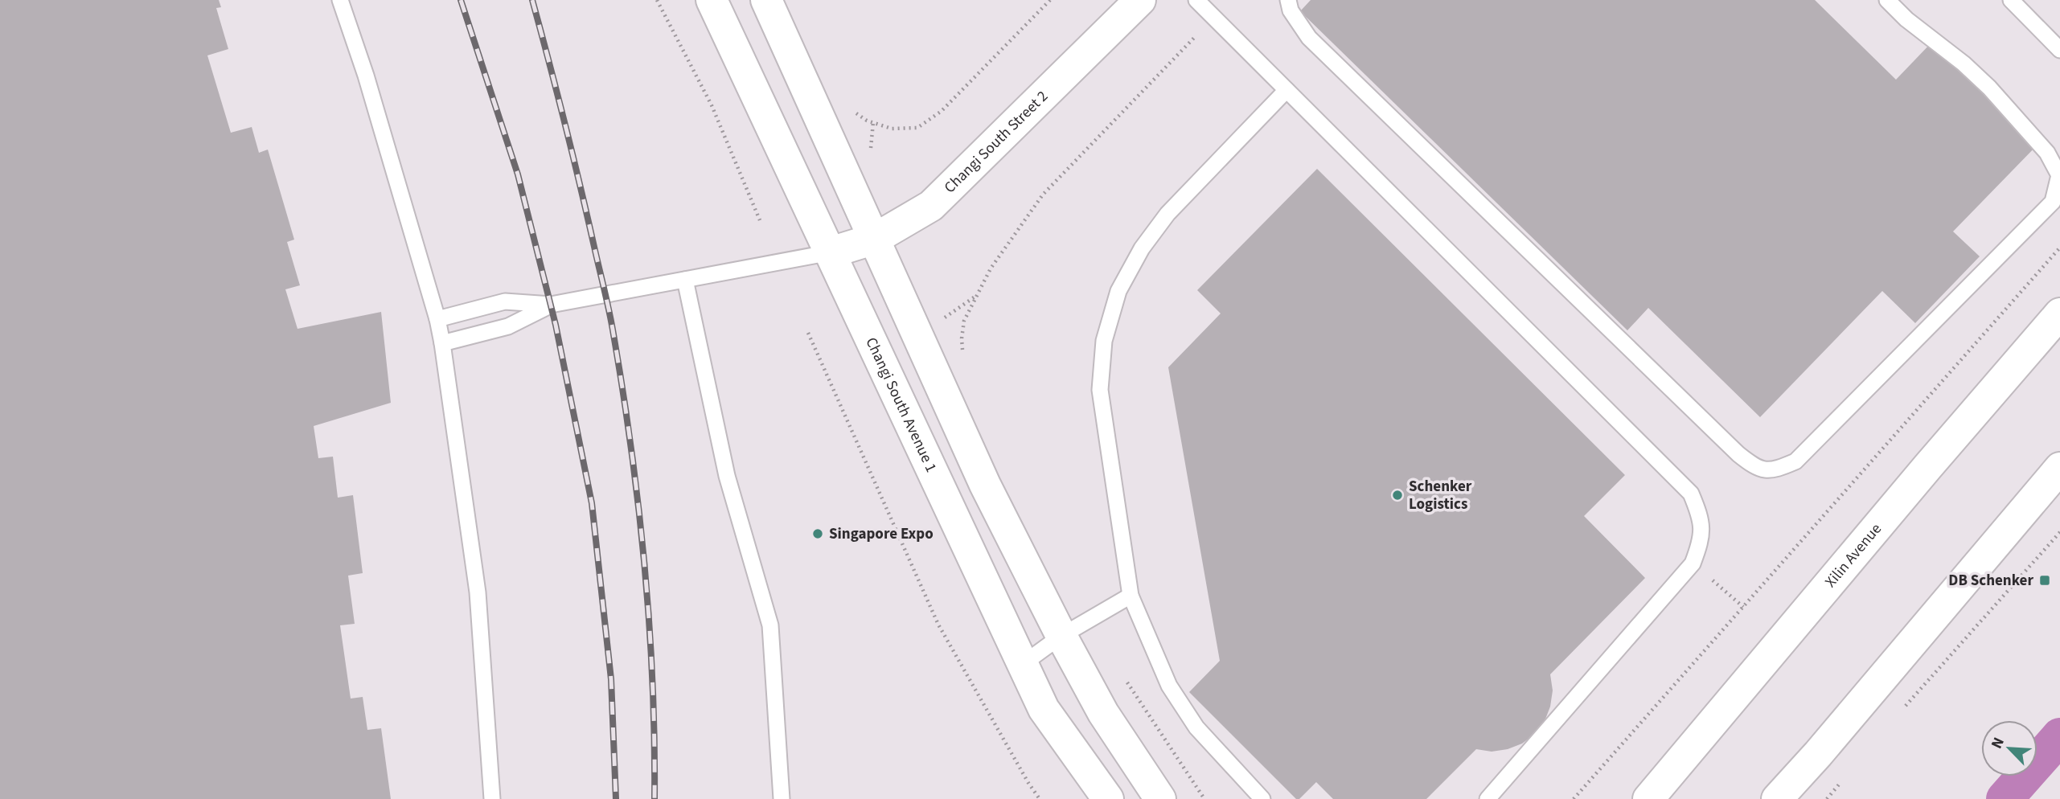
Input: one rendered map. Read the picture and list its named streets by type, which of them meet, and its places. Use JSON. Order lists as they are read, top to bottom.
{
  "streets": {
    "street": ["Changi South Street 2", "Changi South Avenue 1", "Xilin Avenue"]
  },
  "crossings": [
    ["Changi South Street 2", "Changi South Avenue 1"]
  ],
  "places": {
    "other": ["Schenker Logistics", "Singapore Expo"],
    "transit": ["DB Schenker"]
  },
  "north": "top left"
}
